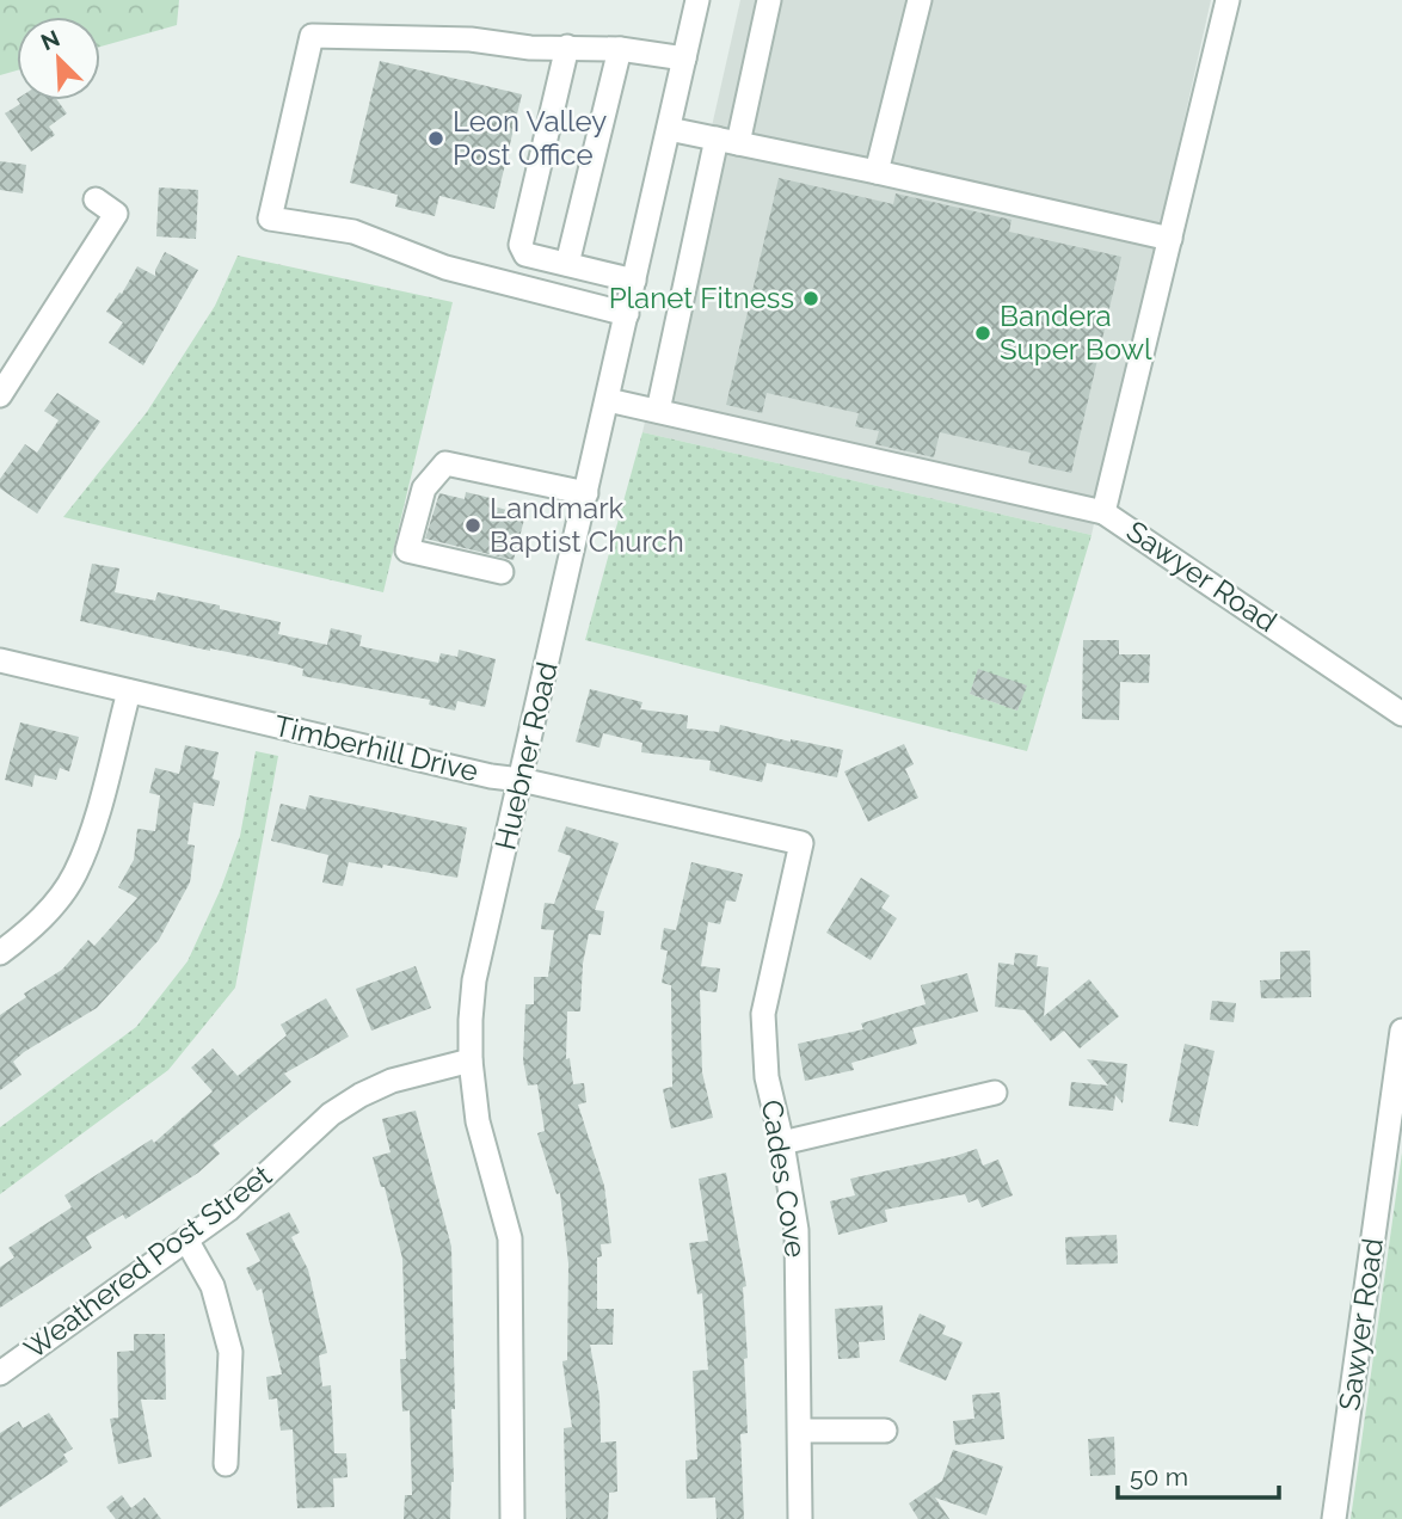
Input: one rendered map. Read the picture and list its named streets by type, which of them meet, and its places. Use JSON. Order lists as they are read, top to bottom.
{
  "streets": {
    "street": [
      "Sawyer Road",
      "Timberhill Drive",
      "Huebner Road",
      "Cades Cove",
      "Weathered Post Street"
    ]
  },
  "crossings": [
    ["Timberhill Drive", "Huebner Road"],
    ["Timberhill Drive", "Cades Cove"],
    ["Huebner Road", "Weathered Post Street"]
  ],
  "places": [
    "Leon Valley Post Office",
    "Planet Fitness",
    "Bandera Super Bowl",
    "Landmark Baptist Church"
  ],
  "scale_bar": "50 m",
  "north": "top left"
}
